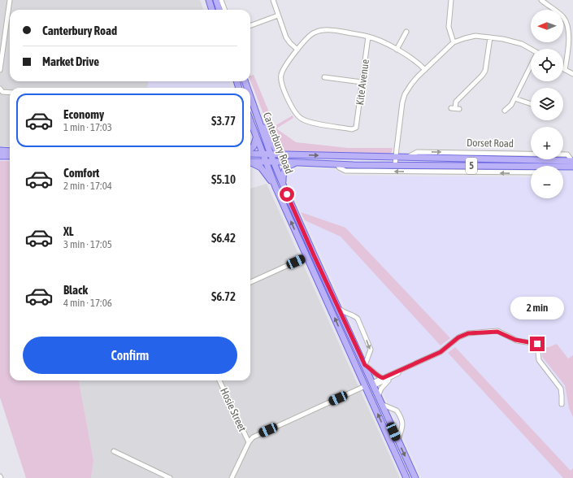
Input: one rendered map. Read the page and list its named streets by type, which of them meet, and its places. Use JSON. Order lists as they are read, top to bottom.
{
  "streets": {
    "main road": ["Canterbury Road", "Dorset Road", "5"],
    "street": ["Kite Avenue", "Hosie Street"]
  },
  "crossings": [
    ["Canterbury Road", "Dorset Road"]
  ],
  "north": "left",
  "page": {
    "map_buttons": ["+", "−"],
    "banner": ["Canterbury Road", "Market Drive"],
    "list": [
      {
        "name": "Economy",
        "note": "1 min · 17:03",
        "value": "$3.77"
      },
      {
        "name": "Comfort",
        "note": "2 min · 17:04",
        "value": "$5.10"
      },
      {
        "name": "XL",
        "note": "3 min · 17:05",
        "value": "$6.42"
      },
      {
        "name": "Black",
        "note": "4 min · 17:06",
        "value": "$6.72"
      }
    ],
    "bubble": "2 min",
    "buttons": "Confirm"
  }
}
